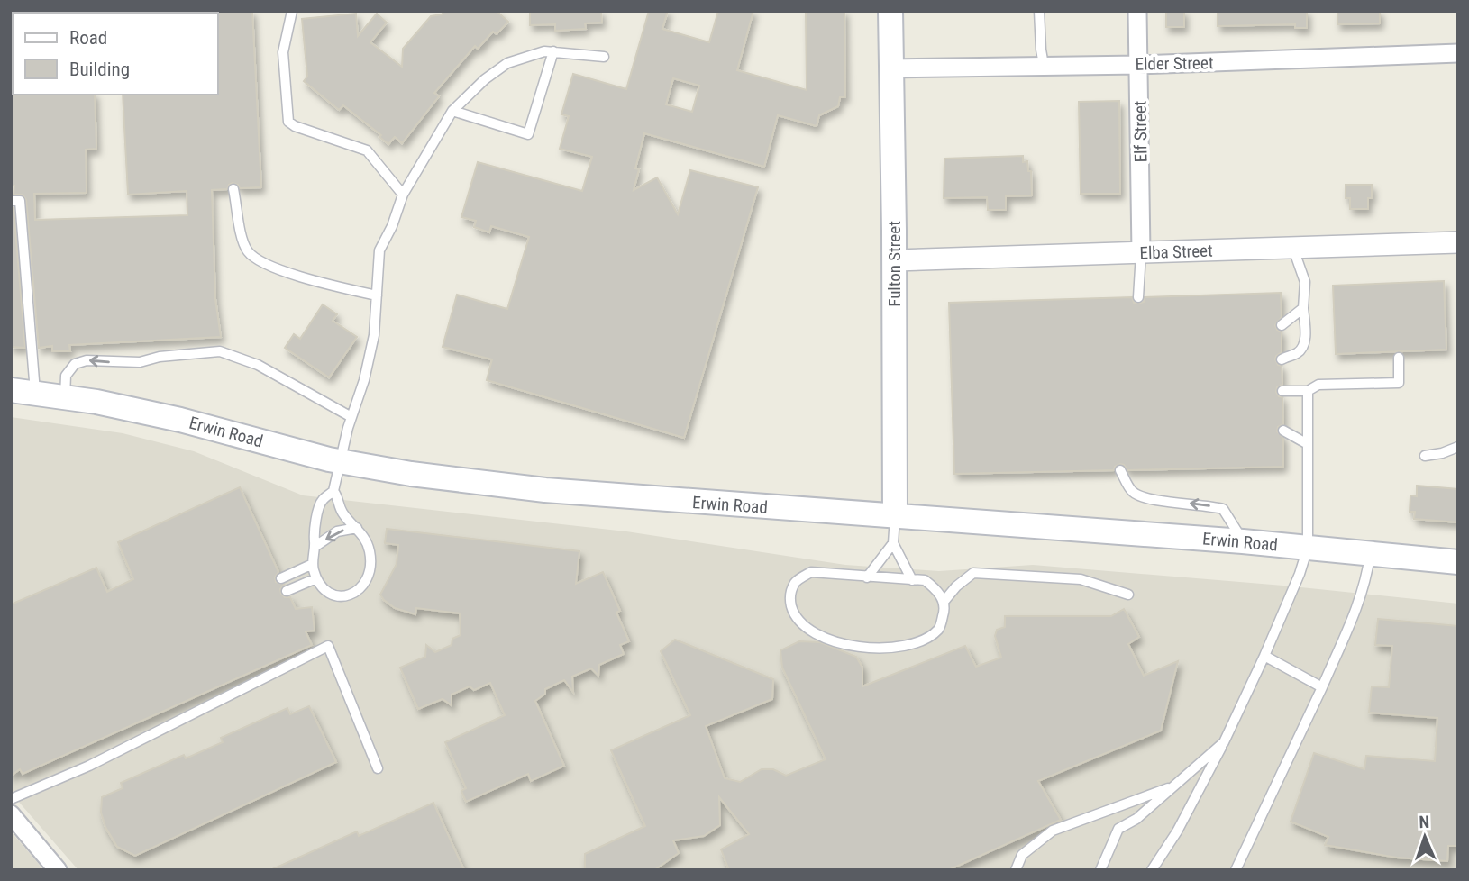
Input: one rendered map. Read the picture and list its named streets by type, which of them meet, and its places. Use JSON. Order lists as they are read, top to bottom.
{
  "streets": {
    "main road": ["Fulton Street", "Erwin Road"],
    "street": ["Elder Street", "Elf Street", "Elba Street"]
  },
  "crossings": [
    ["Elder Street", "Elf Street"],
    ["Elder Street", "Fulton Street"],
    ["Elf Street", "Elba Street"],
    ["Elba Street", "Fulton Street"],
    ["Fulton Street", "Erwin Road"]
  ],
  "legend": ["Road", "Building"],
  "north": "top"
}
